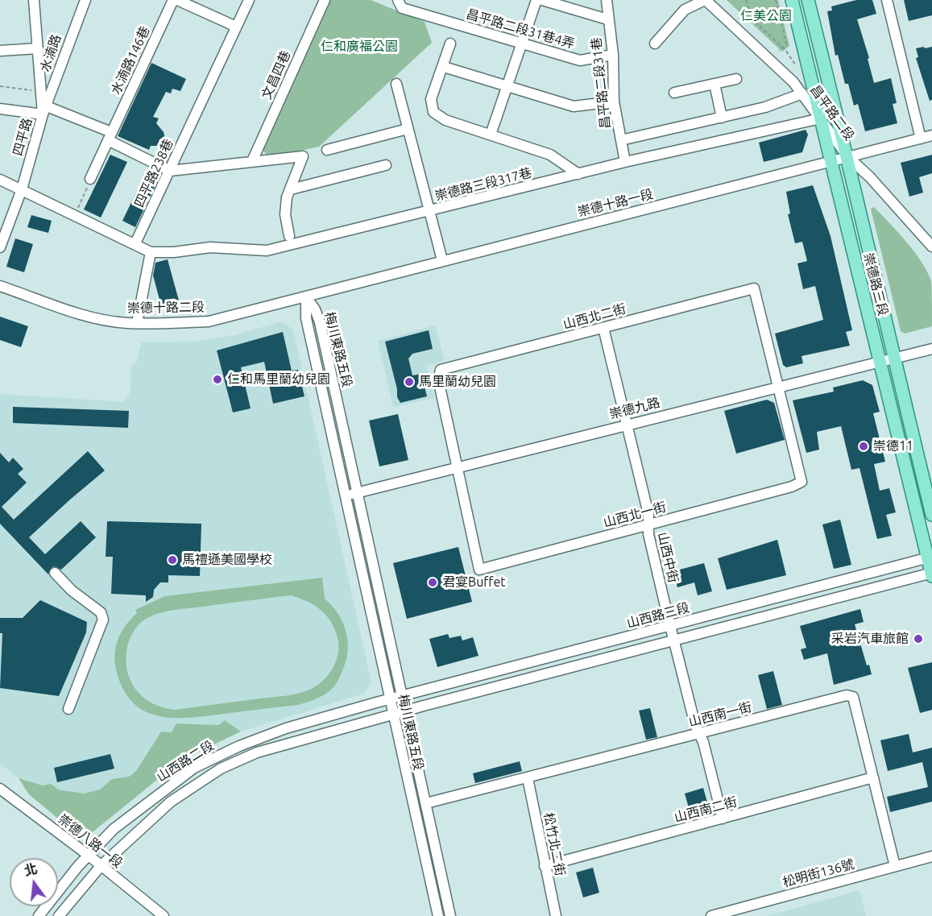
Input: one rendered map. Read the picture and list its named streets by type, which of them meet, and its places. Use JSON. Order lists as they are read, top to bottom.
{
  "streets": {
    "main road": ["崇德路三段"],
    "street": [
      "昌平路二段31巷4弄",
      "水湳路",
      "水湳路146巷",
      "文昌四巷",
      "昌平路二段31巷",
      "昌平路二段",
      "四平路",
      "四平路238巷",
      "崇德路三段317巷",
      "崇德十路一段",
      "崇德十路二段",
      "山西北二街",
      "梅川東路五段",
      "崇德九路",
      "山西北一街",
      "山西中街",
      "山西路三段",
      "山西南一街",
      "山西路二段",
      "山西南二街",
      "崇德八路一段",
      "松竹北二街",
      "松明街136號"
    ]
  },
  "crossings": [
    ["昌平路二段31巷4弄", "昌平路二段31巷"],
    ["水湳路", "四平路"],
    ["昌平路二段31巷", "崇德路三段317巷"],
    ["昌平路二段", "崇德路三段317巷"],
    ["昌平路二段", "崇德十路一段"],
    ["昌平路二段", "崇德路三段"],
    ["崇德路三段317巷", "崇德路三段"],
    ["崇德十路一段", "崇德路三段"],
    ["崇德十路一段", "崇德十路二段"],
    ["崇德十路一段", "梅川東路五段"],
    ["崇德路三段", "崇德九路"],
    ["崇德路三段", "山西路三段"],
    ["崇德十路二段", "梅川東路五段"],
    ["山西北二街", "崇德九路"],
    ["山西北二街", "山西北一街"],
    ["山西北二街", "山西中街"],
    ["梅川東路五段", "崇德九路"],
    ["梅川東路五段", "山西路三段"],
    ["梅川東路五段", "山西南一街"],
    ["梅川東路五段", "山西路二段"],
    ["崇德九路", "山西北一街"],
    ["崇德九路", "山西中街"],
    ["山西北一街", "山西中街"],
    ["山西中街", "山西路三段"],
    ["山西中街", "山西南一街"],
    ["山西中街", "山西南二街"],
    ["山西路三段", "山西路二段"],
    ["山西南一街", "山西南二街"],
    ["山西南一街", "松竹北二街"],
    ["山西南一街", "松明街136號"],
    ["山西路二段", "崇德八路一段"],
    ["山西南二街", "松竹北二街"]
  ],
  "parks": ["仁美公園", "仁和廣福公園"],
  "places": [
    "仁和馬里蘭幼兒園",
    "馬里蘭幼兒園",
    "崇德11",
    "馬禮遜美國學校",
    "君宴Buffet",
    "采岩汽車旅館"
  ],
  "north": "top"
}
